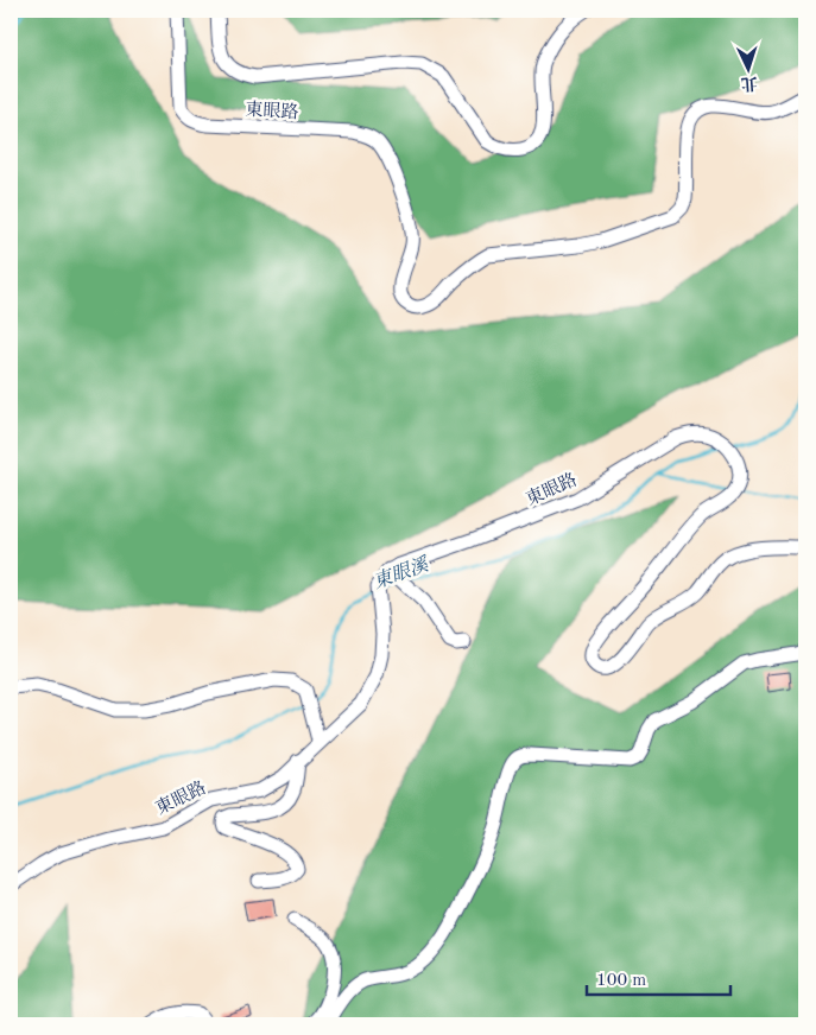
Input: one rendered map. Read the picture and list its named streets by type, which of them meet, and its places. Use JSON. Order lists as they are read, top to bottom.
{
  "streets": {
    "street": ["東眼路"]
  },
  "water": ["東眼溪"],
  "scale_bar": "100 m",
  "north": "bottom"
}
